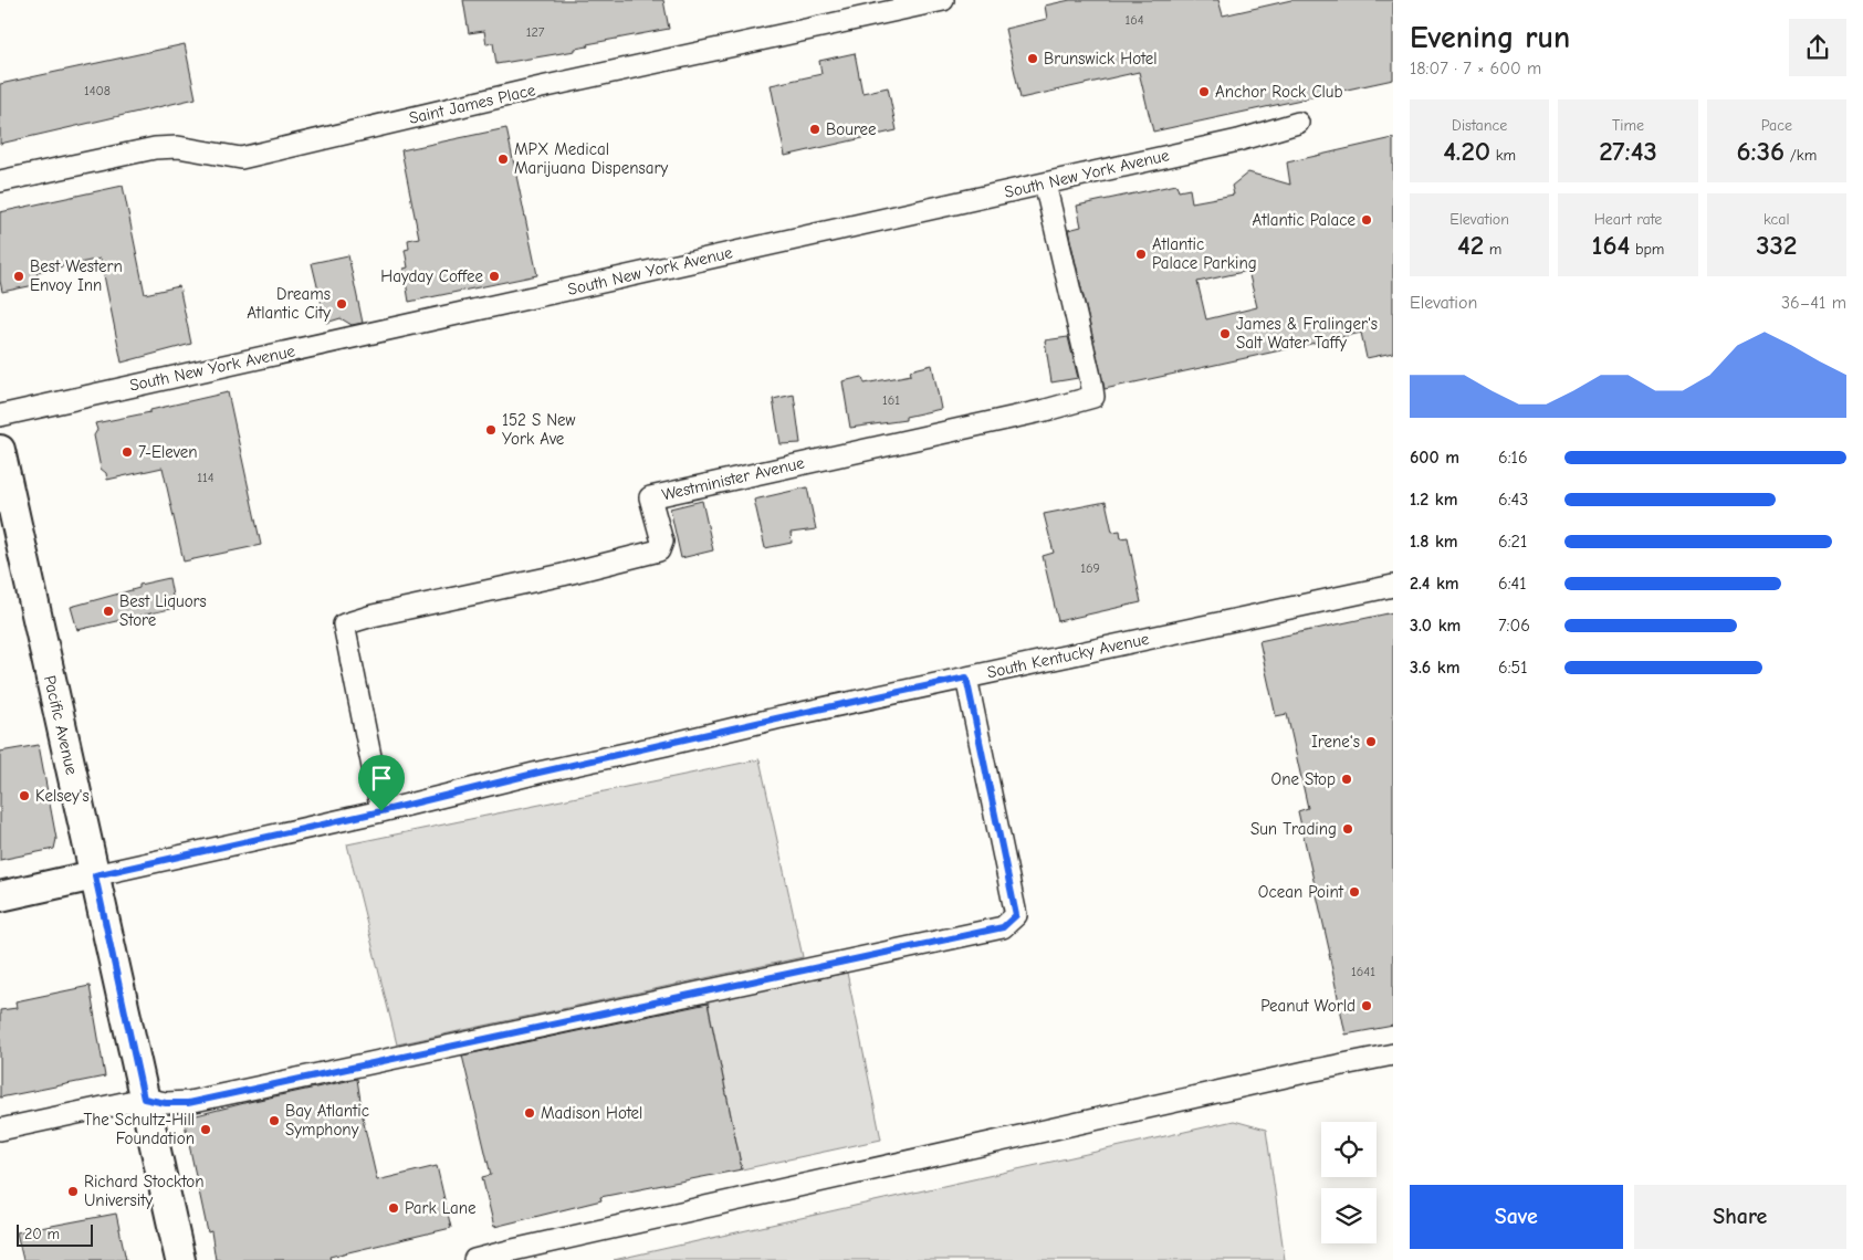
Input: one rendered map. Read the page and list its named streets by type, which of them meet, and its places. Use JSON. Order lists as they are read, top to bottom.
{
  "streets": {
    "street": [
      "Saint James Place",
      "South New York Avenue",
      "Westminister Avenue",
      "South Kentucky Avenue",
      "Pacific Avenue"
    ]
  },
  "crossings": [
    ["South New York Avenue", "Westminister Avenue"],
    ["Westminister Avenue", "South Kentucky Avenue"],
    ["South Kentucky Avenue", "Pacific Avenue"]
  ],
  "places": [
    "Brunswick Hotel",
    "Anchor Rock Club",
    "Bouree",
    "MPX Medical Marijuana Dispensary",
    "Atlantic Palace",
    "Atlantic Palace Parking",
    "Best Western Envoy Inn",
    "Hayday Coffee",
    "Dreams Atlantic City",
    "James & Fralinger's Salt Water Taffy",
    "152 S New York Ave",
    "7-Eleven",
    "Best Liquors Store",
    "Irene's",
    "One Stop",
    "Kelsey's",
    "Sun Trading",
    "Ocean Point",
    "Peanut World",
    "Madison Hotel",
    "Bay Atlantic Symphony",
    "The Schultz-Hill Foundation",
    "Richard Stockton University",
    "Park Lane"
  ],
  "house_numbers": [
    "164",
    "127",
    "1408",
    "161",
    "114",
    "169",
    "1641"
  ],
  "scale_bar": "20 m",
  "page": {
    "heading": ["Evening run", "18:07 · 7 × 600 m"],
    "stats": [
      ["Distance", "4.20 km"],
      ["Time", "27:43"],
      ["Pace", "6:36 /km"],
      ["Elevation", "42 m"],
      ["Heart rate", "164 bpm"],
      ["kcal", "332"]
    ],
    "chart": ["Elevation", "36–41 m"],
    "list": [
      {
        "name": "600 m",
        "note": "6:16"
      },
      {
        "name": "1.2 km",
        "note": "6:43"
      },
      {
        "name": "1.8 km",
        "note": "6:21"
      },
      {
        "name": "2.4 km",
        "note": "6:41"
      },
      {
        "name": "3.0 km",
        "note": "7:06"
      },
      {
        "name": "3.6 km",
        "note": "6:51"
      }
    ],
    "buttons": ["Save", "Share"],
    "scale": "20 m"
  }
}
